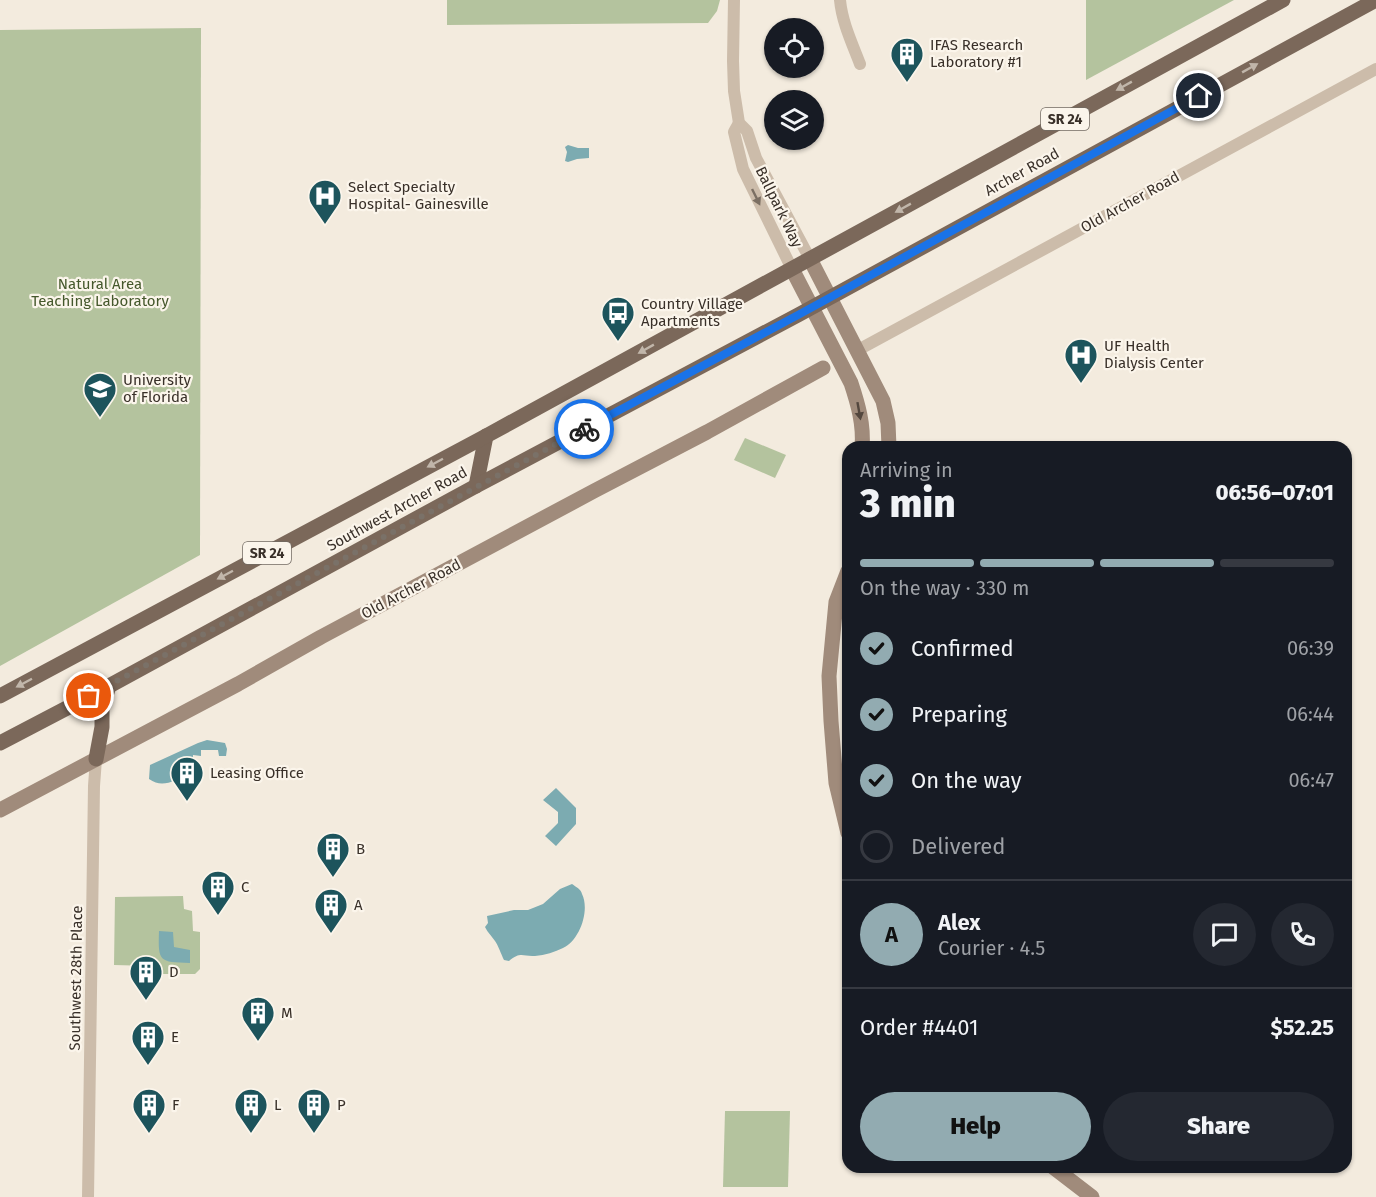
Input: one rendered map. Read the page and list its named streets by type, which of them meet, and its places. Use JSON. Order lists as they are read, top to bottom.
{
  "streets": {
    "main road": ["SR 24", "Archer Road", "Southwest Archer Road"],
    "street": ["Old Archer Road", "Ballpark Way", "Southwest 28th Place"]
  },
  "crossings": [
    ["Archer Road", "Ballpark Way"],
    ["Archer Road", "Southwest Archer Road"],
    ["Old Archer Road", "Southwest 28th Place"],
    ["Ballpark Way", "Southwest Archer Road"]
  ],
  "parks": ["Natural Area Teaching Laboratory"],
  "places": {
    "building": [
      "IFAS Research Laboratory #1",
      "Leasing Office",
      "B",
      "C",
      "A",
      "D",
      "M",
      "E",
      "F",
      "L",
      "P"
    ],
    "hospital": ["Select Specialty Hospital- Gainesville", "UF Health Dialysis Center"],
    "bus stop": ["Country Village Apartments"],
    "school or university": ["University of Florida"]
  },
  "page": {
    "heading": ["3 min", "Arriving in", "06:56–07:01"],
    "panel": [
      "Alex",
      "Courier · 4.5",
      "Order #4401",
      "$52.25"
    ],
    "bar": "On the way · 330 m",
    "list": [
      ["Confirmed", "06:39"],
      ["Preparing", "06:44"],
      ["On the way", "06:47"],
      "Delivered"
    ],
    "round": "A",
    "buttons": ["Help", "Share"]
  }
}
